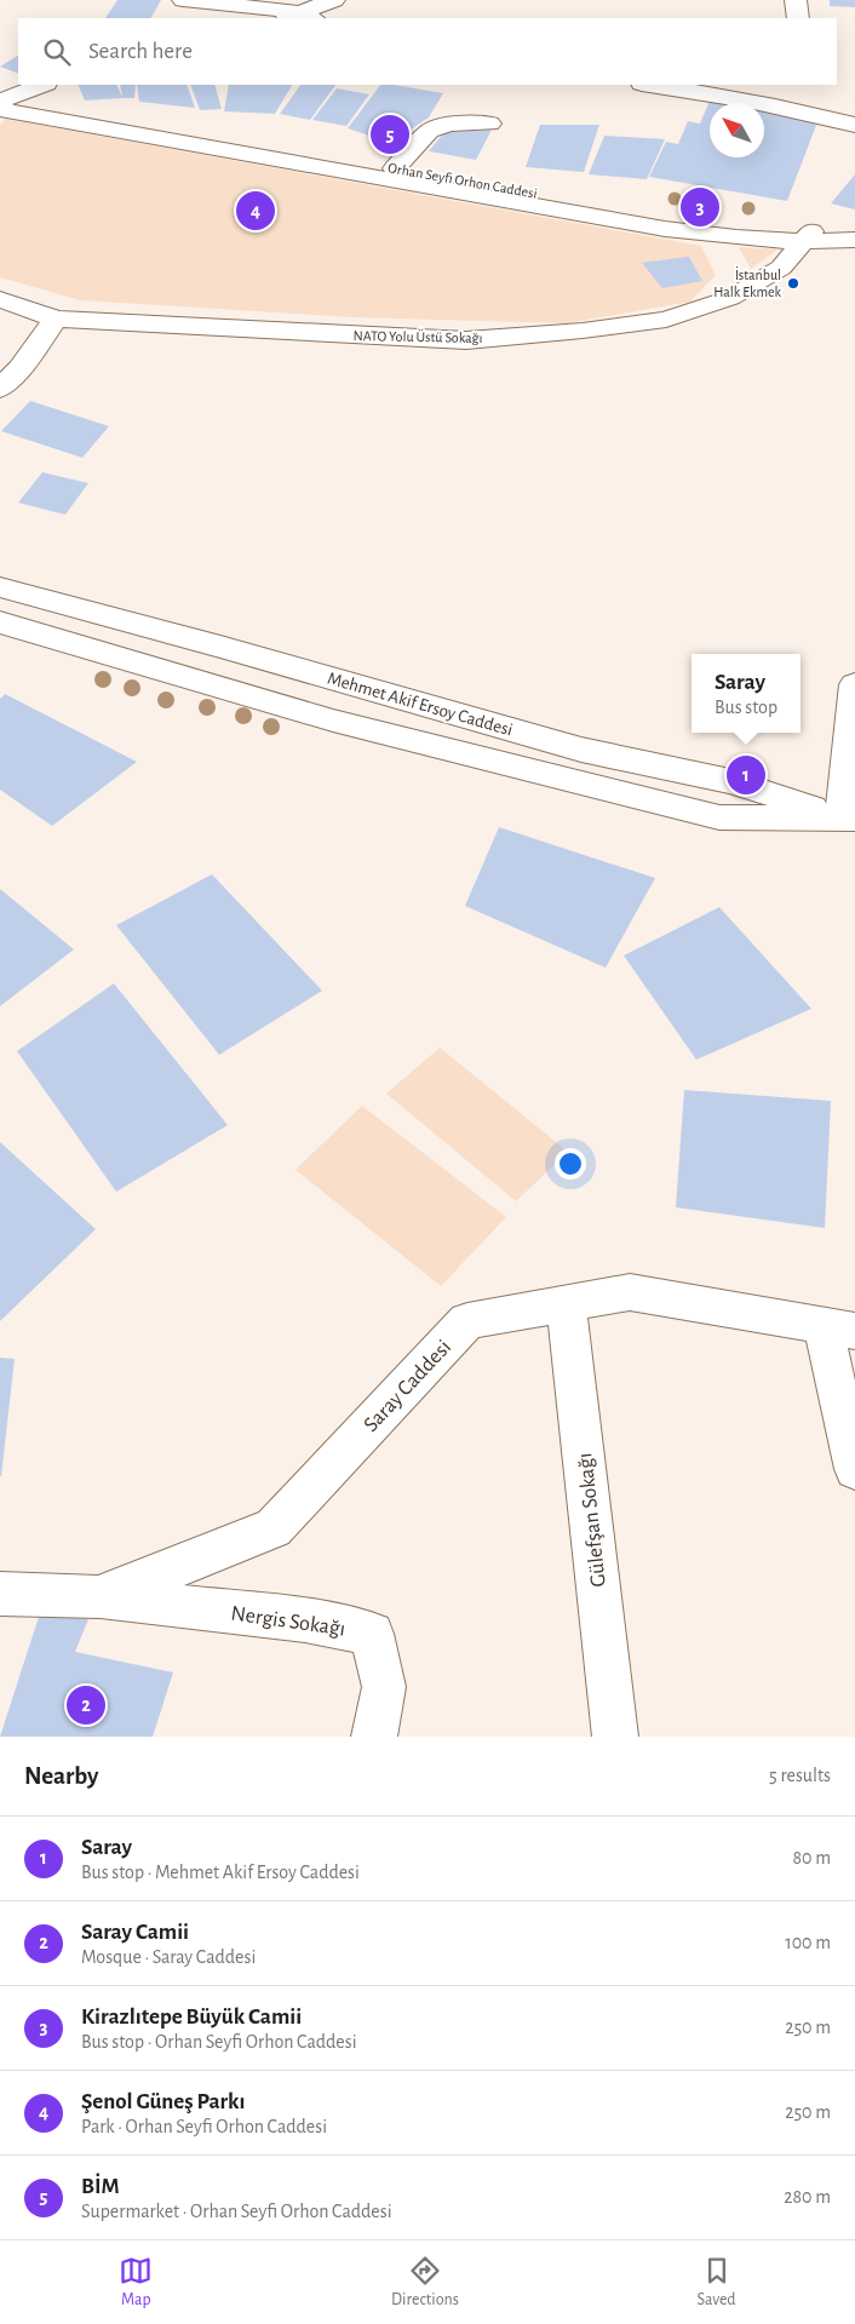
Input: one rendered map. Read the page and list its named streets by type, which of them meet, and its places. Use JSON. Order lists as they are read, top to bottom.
{
  "streets": {
    "street": [
      "Orhan Seyfi Orhon Caddesi",
      "NATO Yolu Üstü Sokağı",
      "Mehmet Akif Ersoy Caddesi",
      "Saray Caddesi",
      "Gülefşan Sokağı",
      "Nergis Sokağı"
    ]
  },
  "crossings": [
    ["Orhan Seyfi Orhon Caddesi", "NATO Yolu Üstü Sokağı"],
    ["Saray Caddesi", "Gülefşan Sokağı"],
    ["Saray Caddesi", "Nergis Sokağı"]
  ],
  "places": ["İstanbul Halk Ekmek"],
  "north": "top left",
  "page": {
    "search": "Search here",
    "pins": [
      "5",
      "3",
      "4",
      "1",
      "2"
    ],
    "popup": ["Saray", "Bus stop"],
    "heading": ["Nearby", "5 results"],
    "list": [
      {
        "mark": "1",
        "name": "Saray",
        "note": "Bus stop · Mehmet Akif Ersoy Caddesi",
        "value": "80 m"
      },
      {
        "mark": "2",
        "name": "Saray Camii",
        "note": "Mosque · Saray Caddesi",
        "value": "100 m"
      },
      {
        "mark": "3",
        "name": "Kirazlıtepe Büyük Camii",
        "note": "Bus stop · Orhan Seyfi Orhon Caddesi",
        "value": "250 m"
      },
      {
        "mark": "4",
        "name": "Şenol Güneş Parkı",
        "note": "Park · Orhan Seyfi Orhon Caddesi",
        "value": "250 m"
      },
      {
        "mark": "5",
        "name": "BİM",
        "note": "Supermarket · Orhan Seyfi Orhon Caddesi",
        "value": "280 m"
      }
    ],
    "nav": ["Map", "Directions", "Saved"]
  }
}
